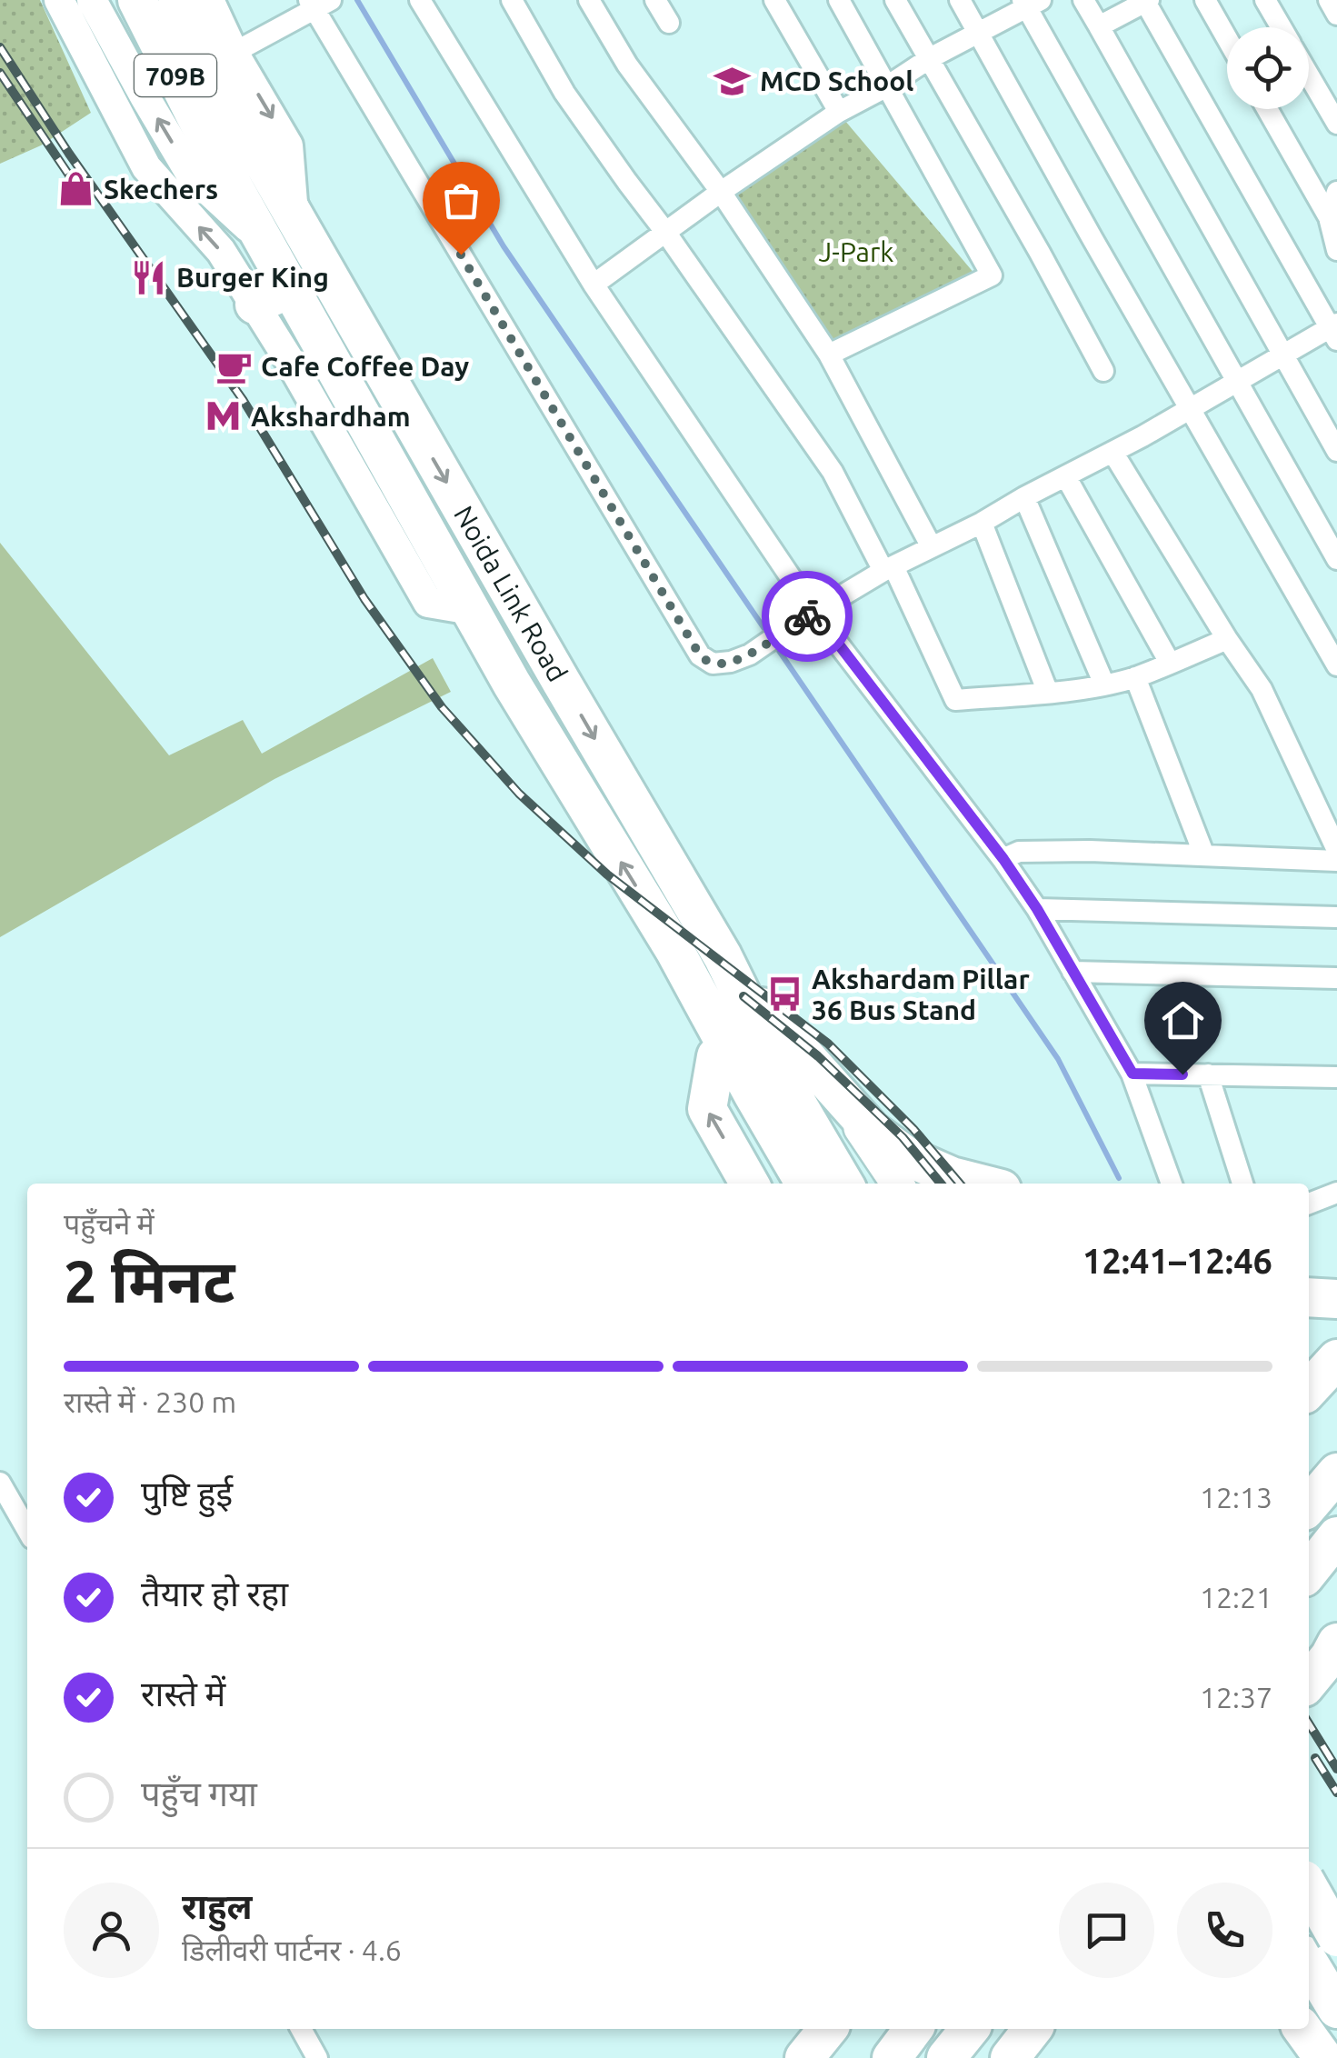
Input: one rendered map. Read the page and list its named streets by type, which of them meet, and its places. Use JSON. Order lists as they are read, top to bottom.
{
  "streets": {
    "highway": ["709B", "Noida Link Road"]
  },
  "crossings": [
    ["709B", "Noida Link Road"]
  ],
  "parks": ["J-Park"],
  "places": {
    "school or university": ["MCD School"],
    "shop": ["Skechers"],
    "restaurant": ["Burger King"],
    "cafe": ["Cafe Coffee Day"],
    "metro station": ["Akshardham"],
    "bus stop": ["Akshardam Pillar 36 Bus Stand"]
  },
  "page": {
    "heading": ["2 मिनट", "पहुँचने में", "12:41–12:46"],
    "panel": ["राहुल", "डिलीवरी पार्टनर · 4.6"],
    "bar": "रास्ते में · 230 m",
    "list": [
      ["पुष्टि हुई", "12:13"],
      ["तैयार हो रहा", "12:21"],
      ["रास्ते में", "12:37"],
      "पहुँच गया"
    ]
  }
}
